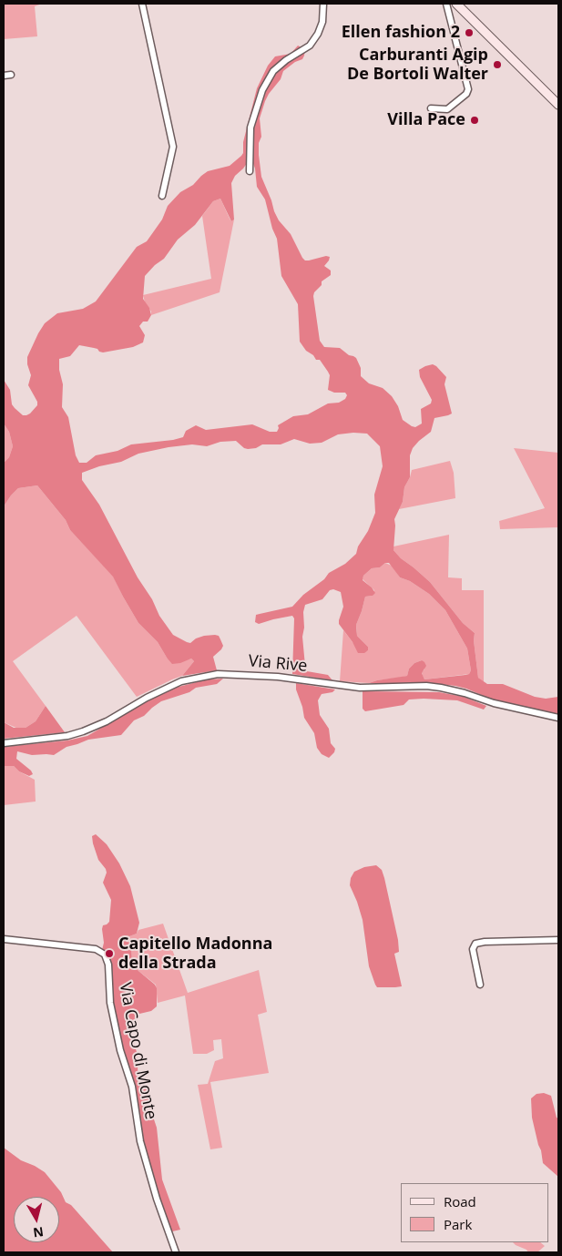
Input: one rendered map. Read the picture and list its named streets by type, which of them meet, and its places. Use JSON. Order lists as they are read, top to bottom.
{
  "streets": {
    "street": ["Via Rive", "Via Capo di Monte"]
  },
  "places": [
    "Ellen fashion 2",
    "Carburanti Agip De Bortoli Walter",
    "Villa Pace",
    "Capitello Madonna della Strada"
  ],
  "legend": ["Road", "Park"],
  "north": "bottom"
}
